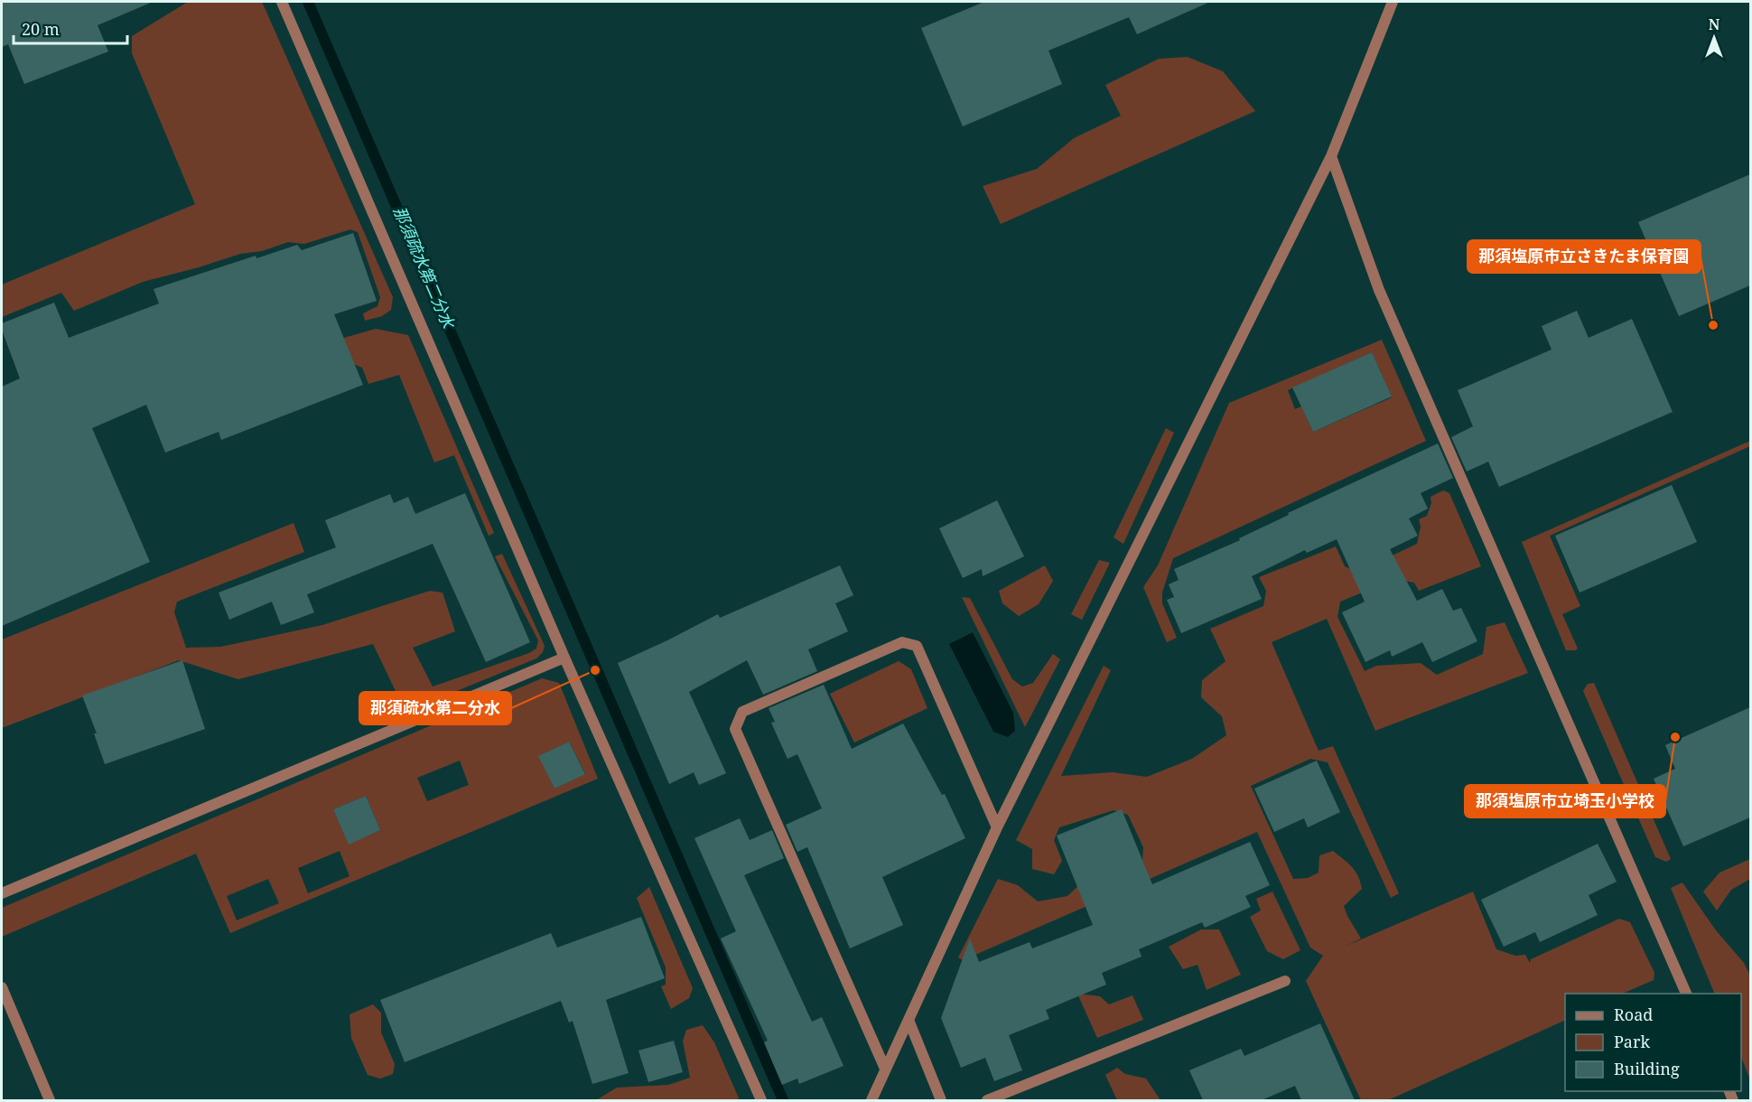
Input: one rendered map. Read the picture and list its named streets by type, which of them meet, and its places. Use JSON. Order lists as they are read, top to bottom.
{
  "water": ["那須疏水第二分水"],
  "places": ["那須塩原市立さきたま保育園", "那須疏水第二分水", "那須塩原市立埼玉小学校"],
  "legend": ["Road", "Park", "Building"],
  "scale_bar": "20 m",
  "north": "top"
}
